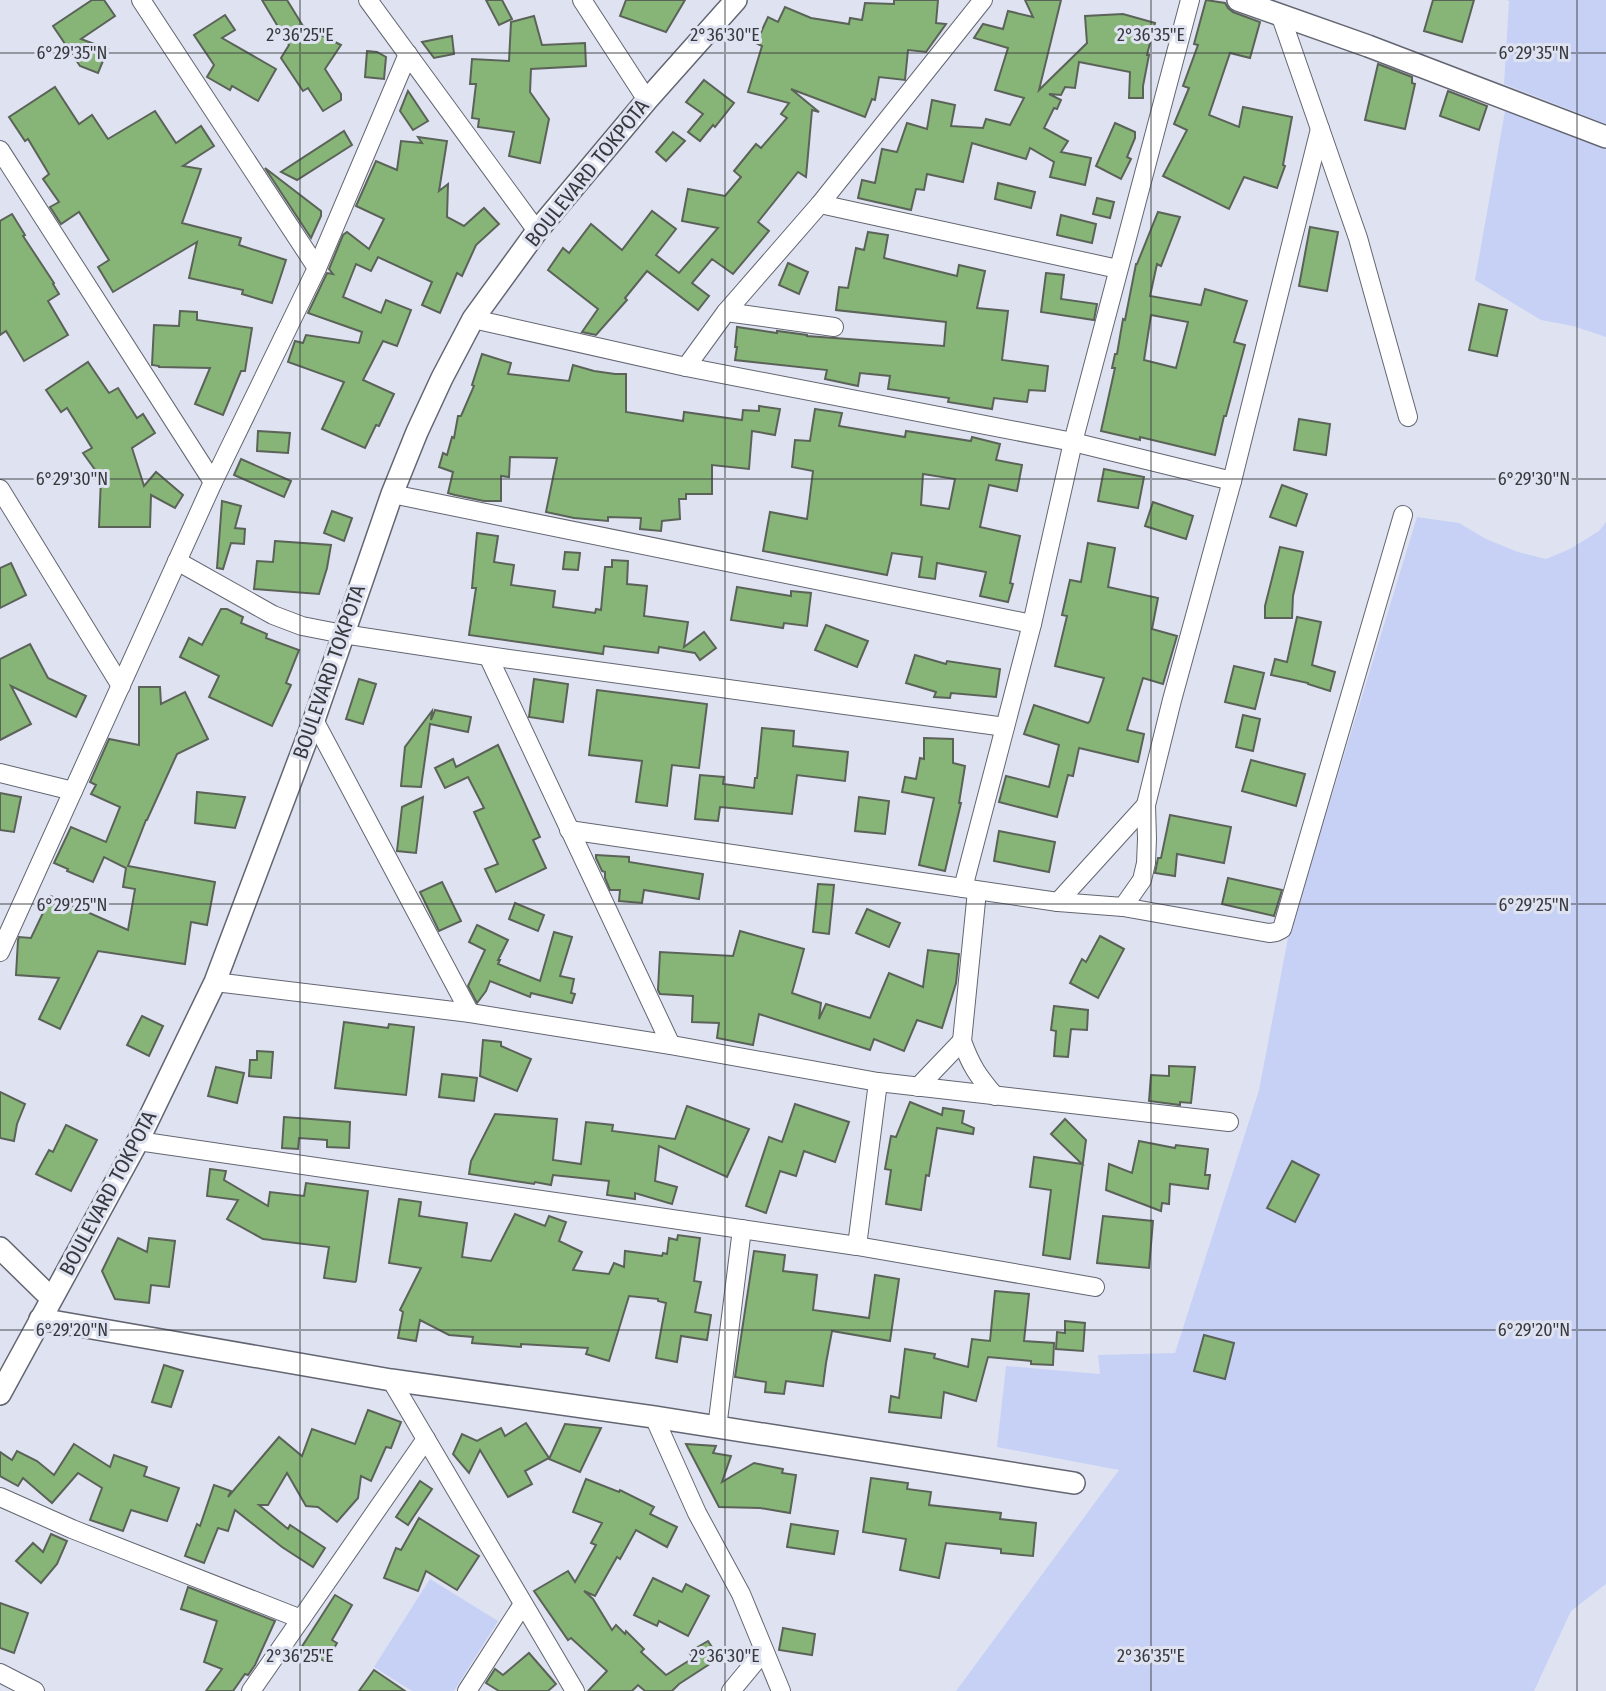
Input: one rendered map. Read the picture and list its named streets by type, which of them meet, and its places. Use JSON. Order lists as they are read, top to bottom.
{
  "streets": {
    "street": ["BOULEVARD TOKPOTA"]
  },
  "coordinates": [
    "2°36'25\"E",
    "2°36'30\"E",
    "2°36'35\"E",
    "6°29'35\"N",
    "6°29'30\"N",
    "6°29'25\"N",
    "6°29'20\"N"
  ]
}
